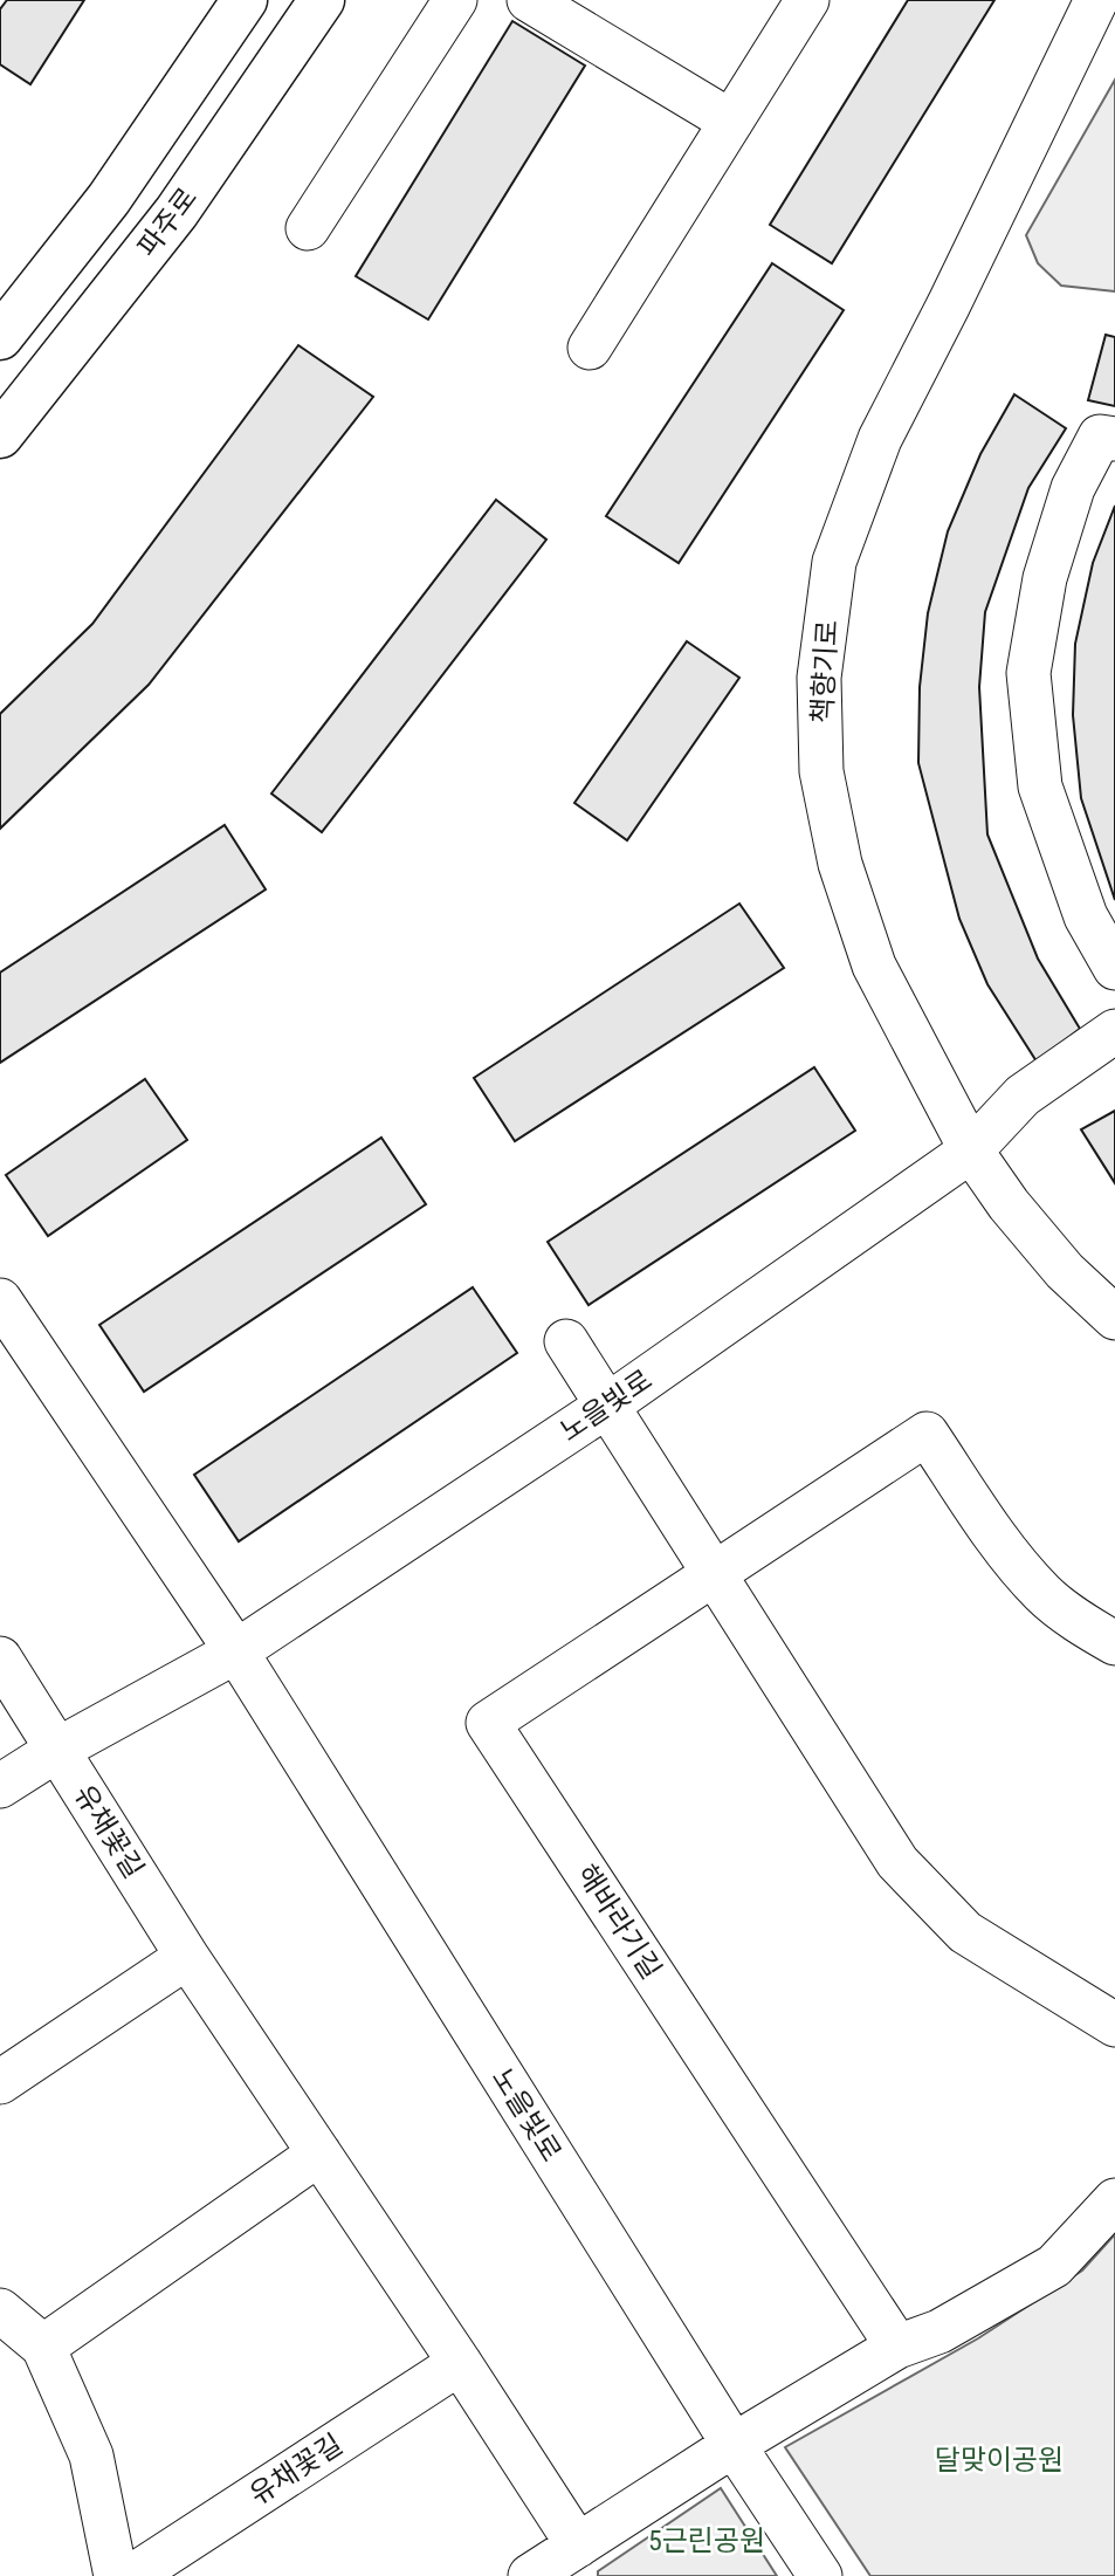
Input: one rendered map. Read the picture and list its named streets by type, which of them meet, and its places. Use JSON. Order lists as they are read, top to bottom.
{
  "streets": {
    "main road": ["파주로"],
    "street": [
      "책향기로",
      "노을빛로",
      "유채꽃길",
      "해바라기길"
    ]
  },
  "crossings": [
    ["책향기로", "노을빛로"]
  ],
  "parks": ["달맞이공원", "5근린공원"]
}
